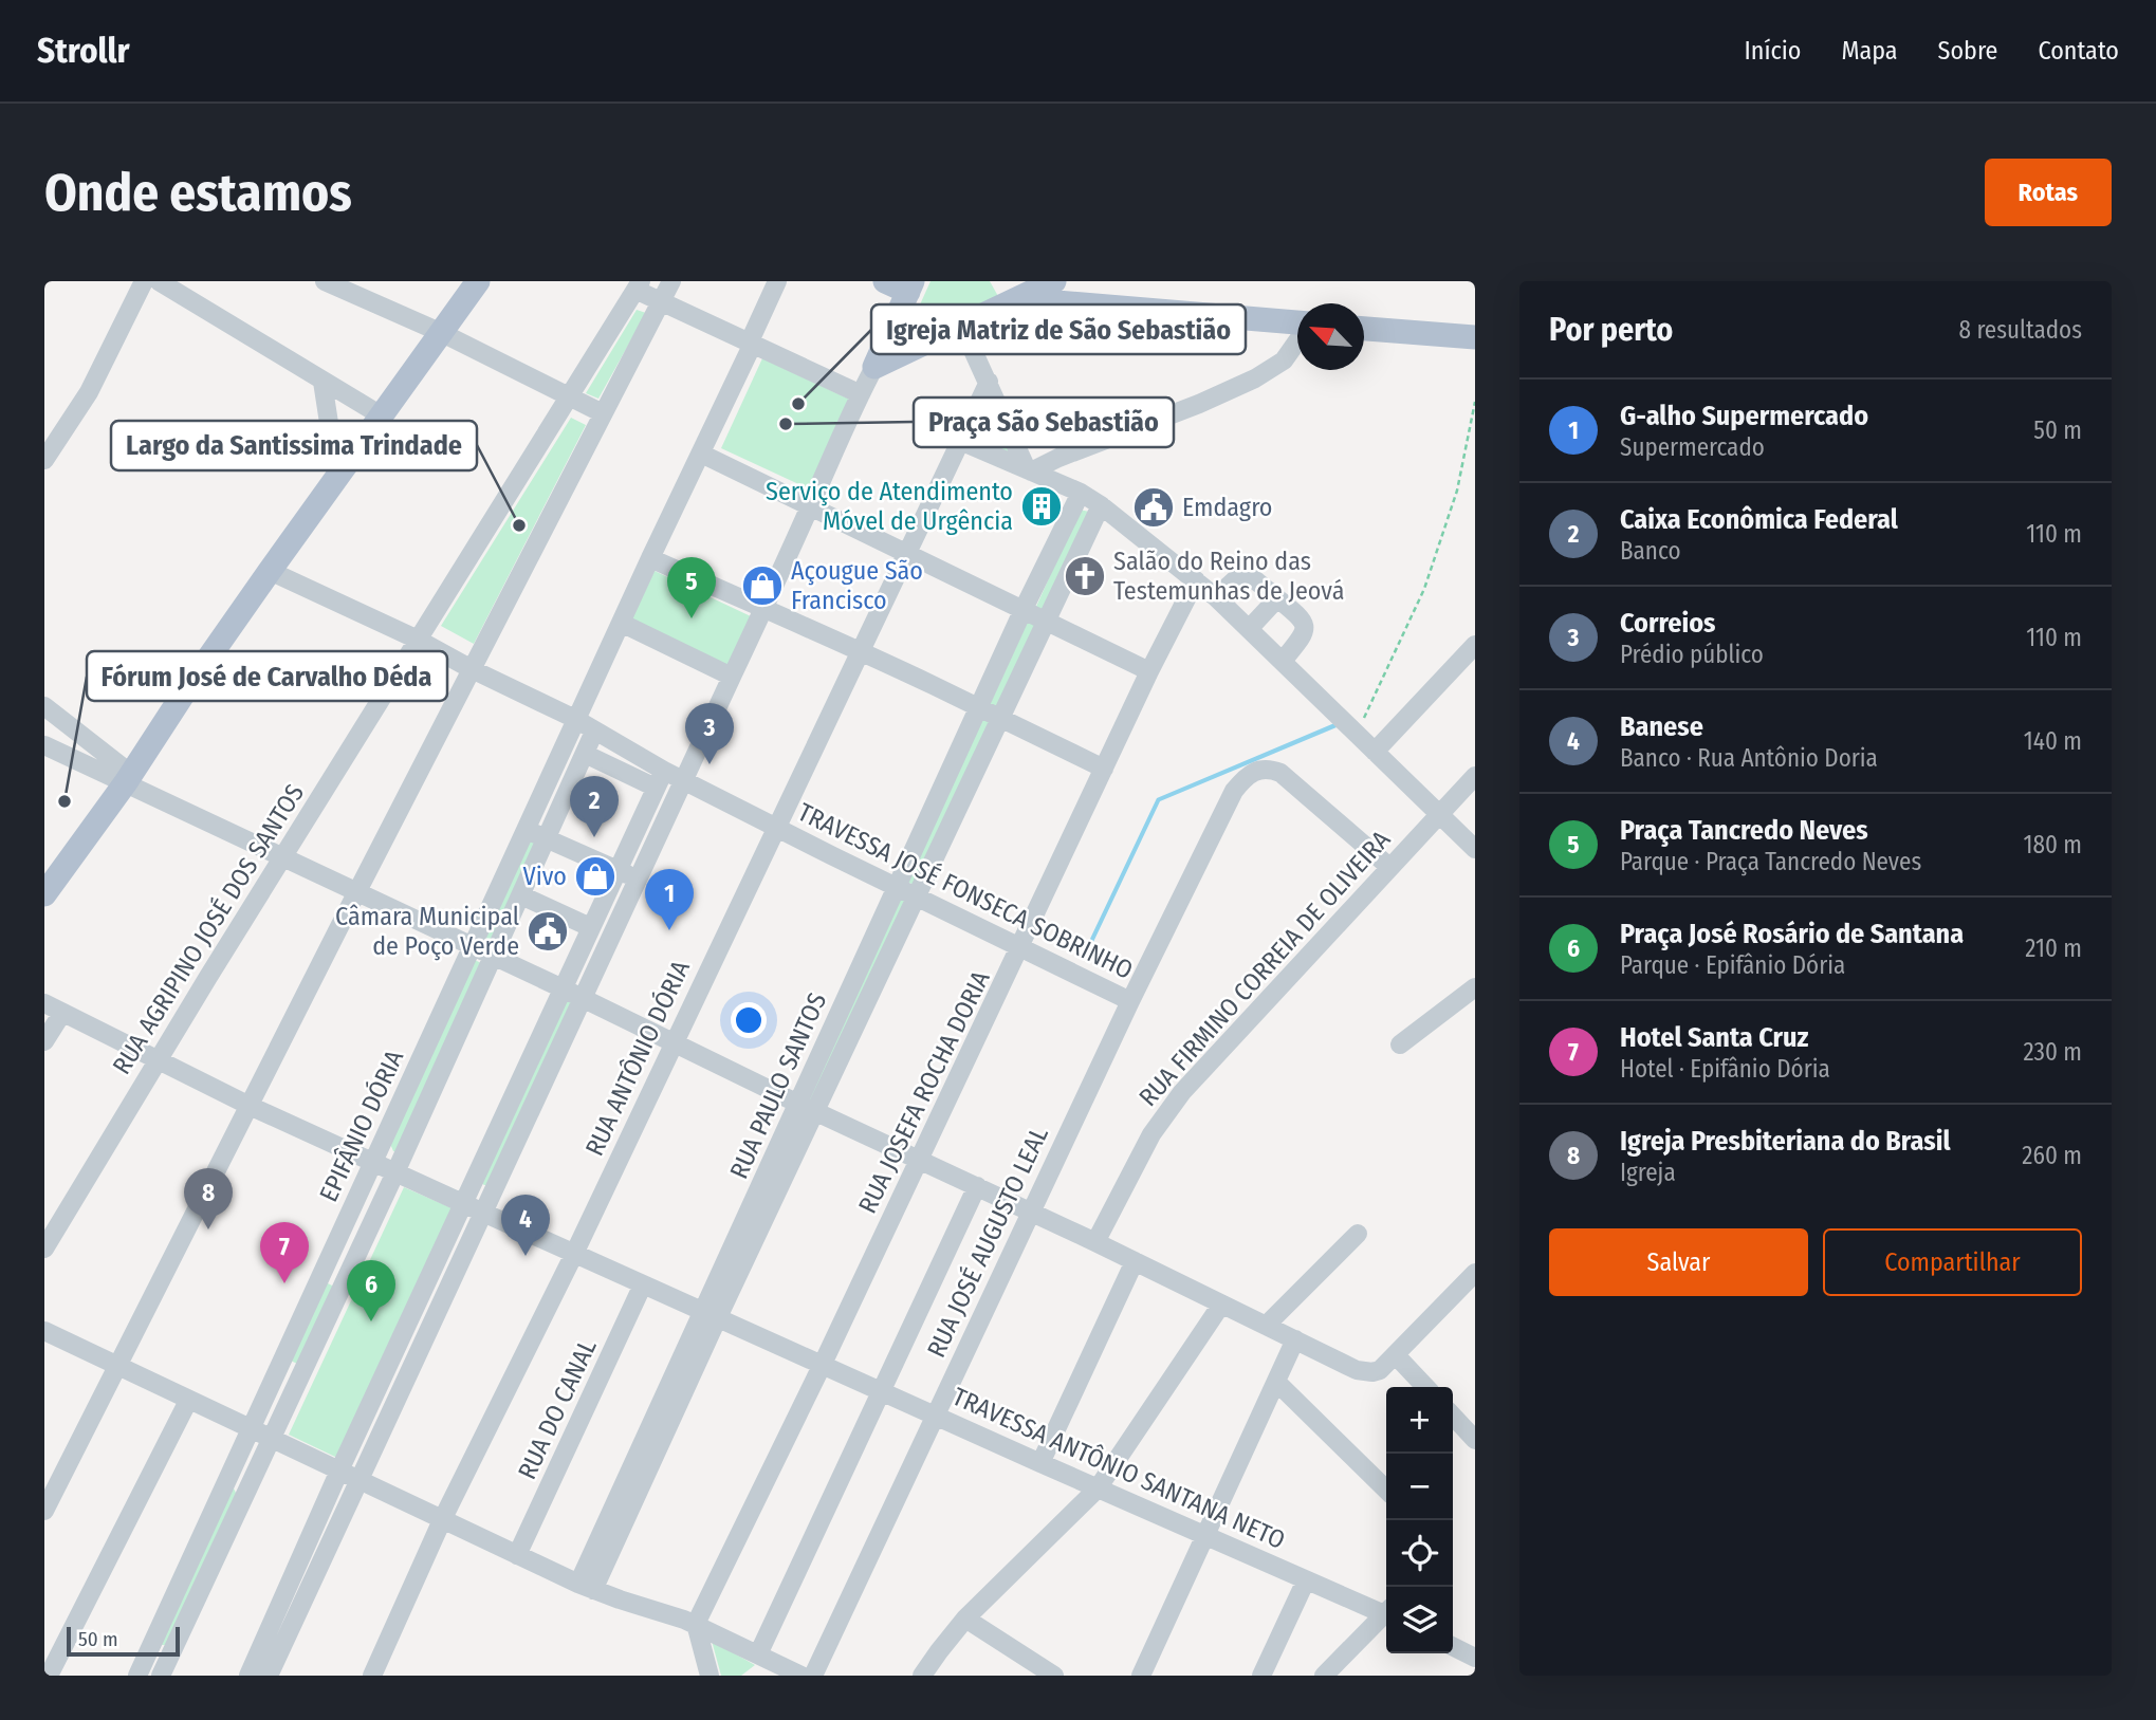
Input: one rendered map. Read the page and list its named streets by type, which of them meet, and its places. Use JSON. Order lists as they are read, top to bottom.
{
  "streets": {
    "street": [
      "TRAVESSA JOSÉ FONSECA SOBRINHO",
      "RUA AGRIPINO JOSÉ DOS SANTOS",
      "RUA FIRMINO CORREIA DE OLIVEIRA",
      "RUA ANTÔNIO DÓRIA",
      "RUA PAULO SANTOS",
      "RUA JOSEFA ROCHA DORIA",
      "EPIFÂNIO DÓRIA",
      "RUA JOSÉ AUGUSTO LEAL",
      "RUA DO CANAL",
      "TRAVESSA ANTÔNIO SANTANA NETO"
    ]
  },
  "crossings": [
    ["TRAVESSA JOSÉ FONSECA SOBRINHO", "RUA ANTÔNIO DÓRIA"],
    ["TRAVESSA JOSÉ FONSECA SOBRINHO", "RUA PAULO SANTOS"],
    ["TRAVESSA JOSÉ FONSECA SOBRINHO", "RUA JOSEFA ROCHA DORIA"],
    ["TRAVESSA JOSÉ FONSECA SOBRINHO", "RUA JOSÉ AUGUSTO LEAL"],
    ["RUA AGRIPINO JOSÉ DOS SANTOS", "TRAVESSA ANTÔNIO SANTANA NETO"],
    ["RUA FIRMINO CORREIA DE OLIVEIRA", "RUA JOSÉ AUGUSTO LEAL"],
    ["RUA ANTÔNIO DÓRIA", "TRAVESSA ANTÔNIO SANTANA NETO"],
    ["RUA PAULO SANTOS", "TRAVESSA ANTÔNIO SANTANA NETO"],
    ["RUA JOSEFA ROCHA DORIA", "TRAVESSA ANTÔNIO SANTANA NETO"],
    ["EPIFÂNIO DÓRIA", "TRAVESSA ANTÔNIO SANTANA NETO"],
    ["RUA JOSÉ AUGUSTO LEAL", "TRAVESSA ANTÔNIO SANTANA NETO"],
    ["RUA DO CANAL", "TRAVESSA ANTÔNIO SANTANA NETO"]
  ],
  "places": {
    "other": [
      "Igreja Matriz de São Sebastião",
      "Praça São Sebastião",
      "Largo da Santissima Trindade",
      "Fórum José de Carvalho Déda"
    ],
    "building": ["Serviço de Atendimento Móvel de Urgência"],
    "public building": ["Emdagro", "Câmara Municipal de Poço Verde"],
    "church": ["Salão do Reino das Testemunhas de Jeová"],
    "shop": ["Açougue São Francisco", "Vivo"]
  },
  "scale_bar": "50 m",
  "north": "top left",
  "page": {
    "header": "Strollr",
    "nav": [
      "Início",
      "Mapa",
      "Sobre",
      "Contato"
    ],
    "buttons": [
      "Rotas",
      ["Salvar", "Compartilhar"]
    ],
    "title": "Onde estamos",
    "heading": ["Por perto", "8 resultados"],
    "list": [
      {
        "mark": "1",
        "name": "G-alho Supermercado",
        "note": "Supermercado",
        "value": "50 m"
      },
      {
        "mark": "2",
        "name": "Caixa Econômica Federal",
        "note": "Banco",
        "value": "110 m"
      },
      {
        "mark": "3",
        "name": "Correios",
        "note": "Prédio público",
        "value": "110 m"
      },
      {
        "mark": "4",
        "name": "Banese",
        "note": "Banco · Rua Antônio Doria",
        "value": "140 m"
      },
      {
        "mark": "5",
        "name": "Praça Tancredo Neves",
        "note": "Parque · Praça Tancredo Neves",
        "value": "180 m"
      },
      {
        "mark": "6",
        "name": "Praça José Rosário de Santana",
        "note": "Parque · Epifânio Dória",
        "value": "210 m"
      },
      {
        "mark": "7",
        "name": "Hotel Santa Cruz",
        "note": "Hotel · Epifânio Dória",
        "value": "230 m"
      },
      {
        "mark": "8",
        "name": "Igreja Presbiteriana do Brasil",
        "note": "Igreja",
        "value": "260 m"
      }
    ],
    "pins": [
      "5",
      "3",
      "2",
      "1",
      "8",
      "4",
      "7",
      "6"
    ],
    "map_buttons": ["+", "−"],
    "scale": "50 m"
  }
}
